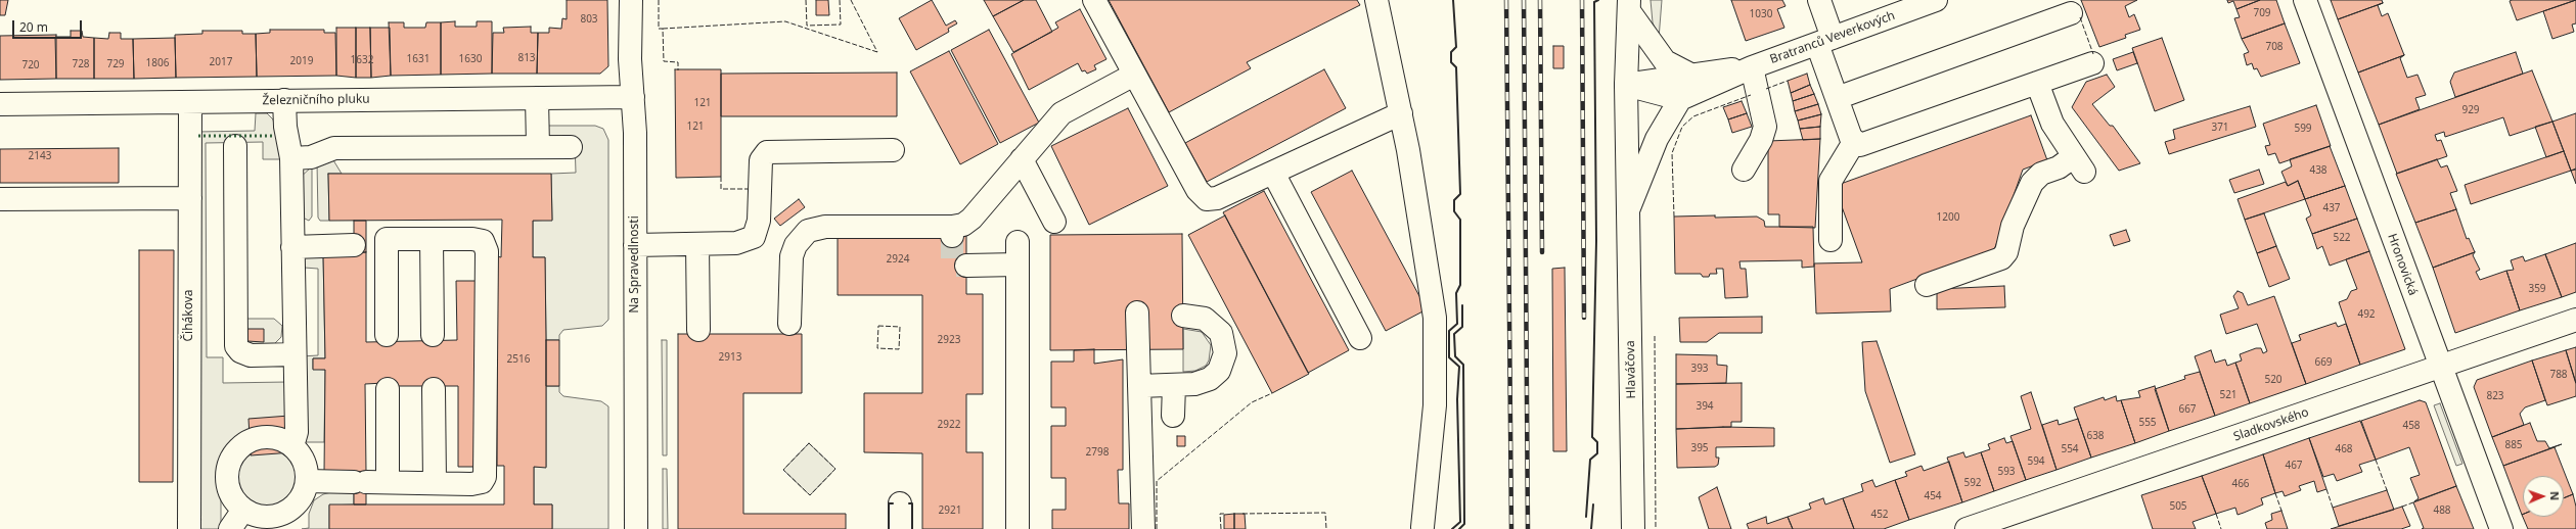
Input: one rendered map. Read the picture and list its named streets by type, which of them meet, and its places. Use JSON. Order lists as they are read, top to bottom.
{
  "streets": {
    "street": [
      "Bratranců Veverkových",
      "Železničního pluku",
      "Na Spravedlnosti",
      "Hronovická",
      "Čihákova",
      "Hlaváčova",
      "Sladkovského"
    ]
  },
  "crossings": [
    ["Bratranců Veverkových", "Hlaváčova"],
    ["Železničního pluku", "Na Spravedlnosti"],
    ["Železničního pluku", "Čihákova"],
    ["Hronovická", "Sladkovského"]
  ],
  "house_numbers": [
    "709",
    "1030",
    "803",
    "708",
    "813",
    "1631",
    "1630",
    "1632",
    "2019",
    "2017",
    "1806",
    "728",
    "729",
    "720",
    "121",
    "929",
    "121",
    "371",
    "599",
    "2143",
    "438",
    "437",
    "1200",
    "522",
    "2924",
    "359",
    "492",
    "2923",
    "2913",
    "2516",
    "669",
    "393",
    "788",
    "520",
    "521",
    "823",
    "394",
    "667",
    "555",
    "2922",
    "458",
    "638",
    "885",
    "395",
    "554",
    "468",
    "2798",
    "594",
    "467",
    "593",
    "592",
    "466",
    "454",
    "505",
    "2921",
    "488",
    "452"
  ],
  "scale_bar": "20 m",
  "north": "right"
}
